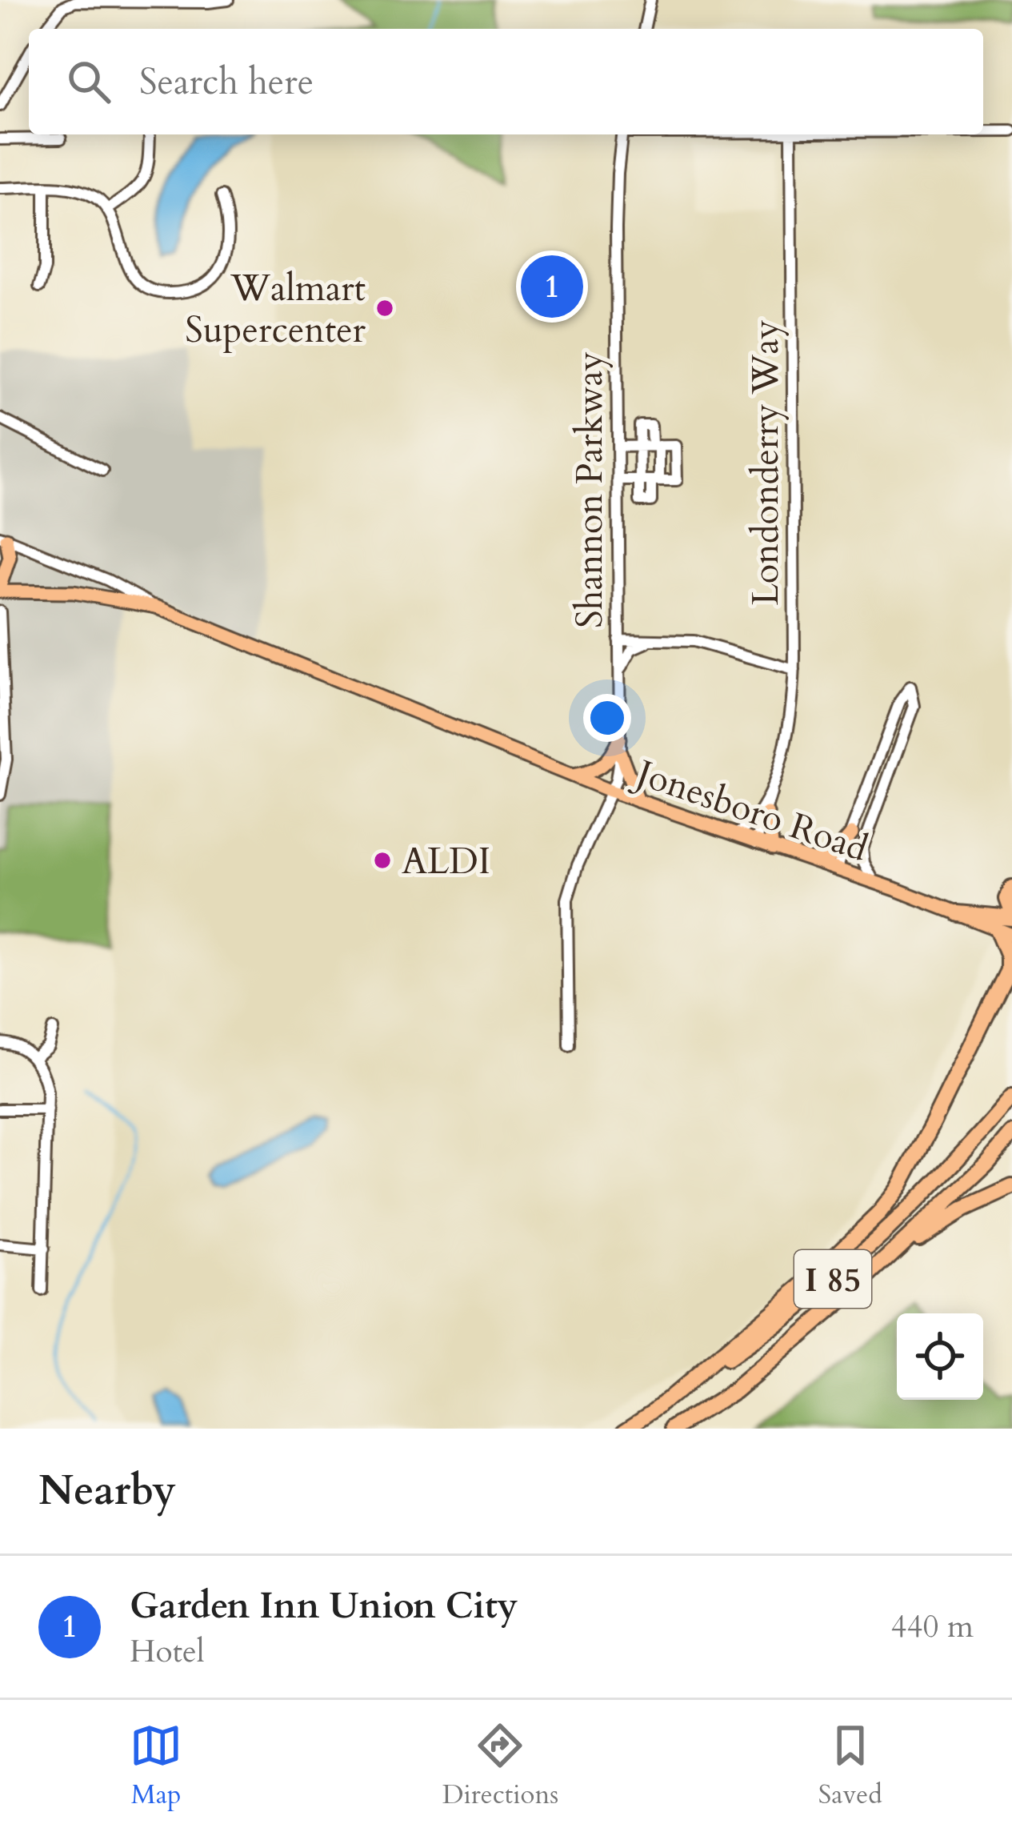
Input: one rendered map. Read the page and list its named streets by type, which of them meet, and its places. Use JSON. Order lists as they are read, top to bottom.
{
  "streets": {
    "highway": ["I 85"],
    "main road": ["Jonesboro Road"],
    "street": ["Londonderry Way", "Shannon Parkway"]
  },
  "crossings": [
    ["Londonderry Way", "Shannon Parkway"],
    ["Londonderry Way", "Jonesboro Road"],
    ["Shannon Parkway", "Jonesboro Road"]
  ],
  "places": ["Walmart Supercenter", "ALDI"],
  "page": {
    "search": "Search here",
    "pins": "1",
    "heading": "Nearby",
    "list": [
      {
        "mark": "1",
        "name": "Garden Inn Union City",
        "note": "Hotel",
        "value": "440 m"
      }
    ],
    "nav": ["Map", "Directions", "Saved"]
  }
}
